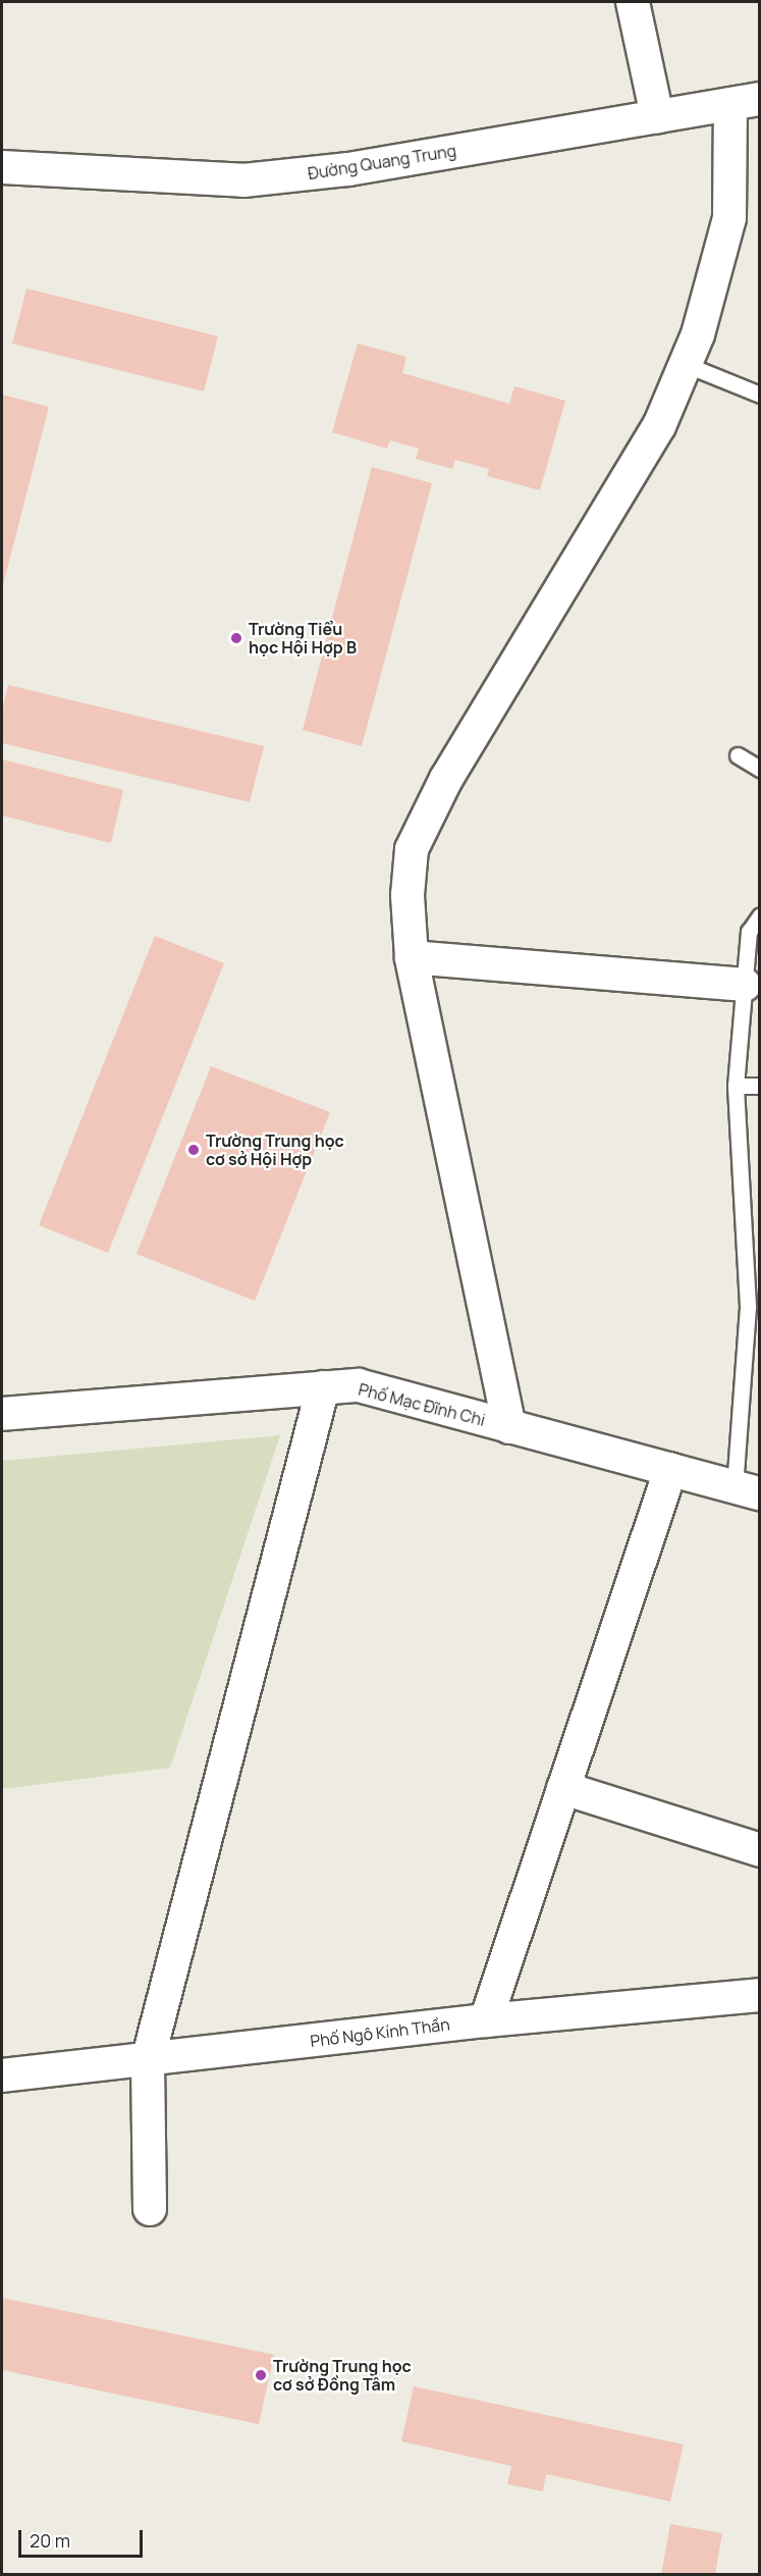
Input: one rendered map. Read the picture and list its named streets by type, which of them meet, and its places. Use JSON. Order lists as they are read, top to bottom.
{
  "streets": {
    "street": ["Đường Quang Trung", "Phố Mạc Đĩnh Chi", "Phố Ngô Kính Thần"]
  },
  "places": ["Trường Tiểu học Hội Hợp B", "Trường Trung học cơ sở Hội Hợp", "Trường Trung học cơ sở Đồng Tâm"],
  "scale_bar": "20 m"
}
